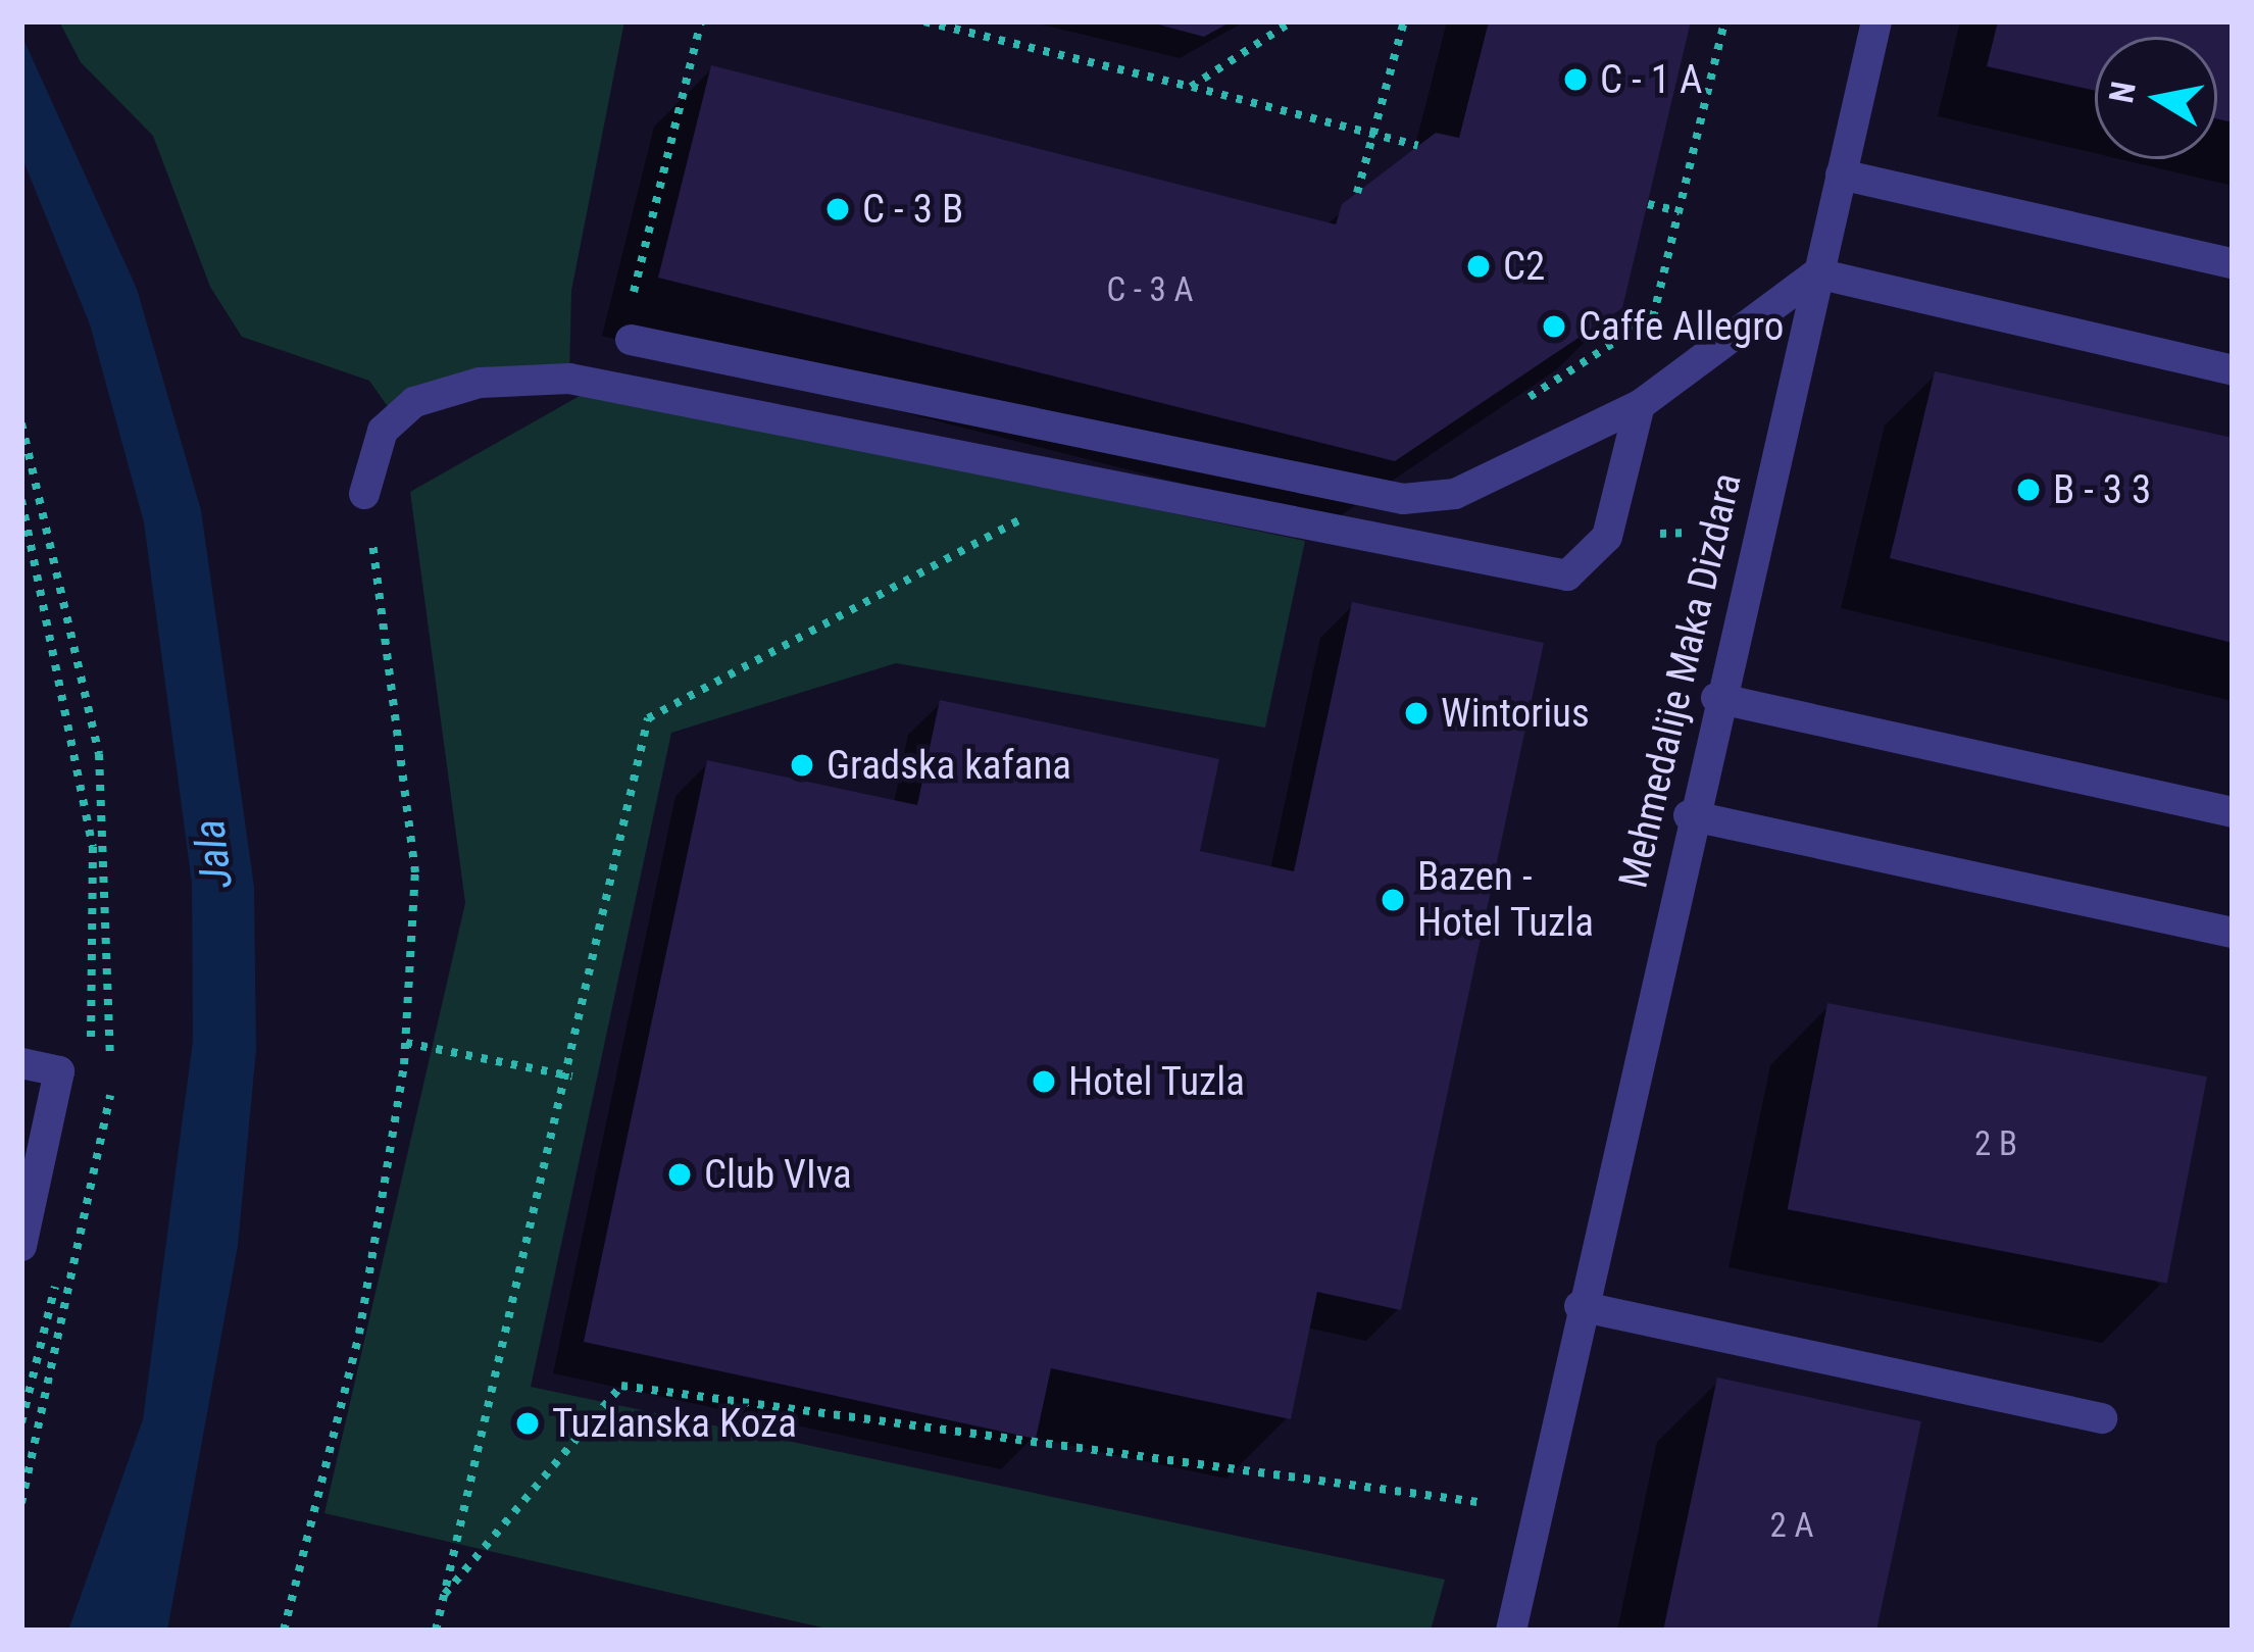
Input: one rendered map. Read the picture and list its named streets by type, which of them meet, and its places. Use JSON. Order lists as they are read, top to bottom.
{
  "streets": {
    "street": ["Mehmedalije Maka Dizdara"]
  },
  "water": ["Jala"],
  "places": [
    "C - 1 A",
    "C - 3 B",
    "C2",
    "Caffe Allegro",
    "B - 3 3",
    "Wintorius",
    "Gradska kafana",
    "Bazen - Hotel Tuzla",
    "Hotel Tuzla",
    "Club VIva",
    "Tuzlanska Koza"
  ],
  "house_numbers": ["C - 3 A", "2 B", "2 A"],
  "north": "left"
}
